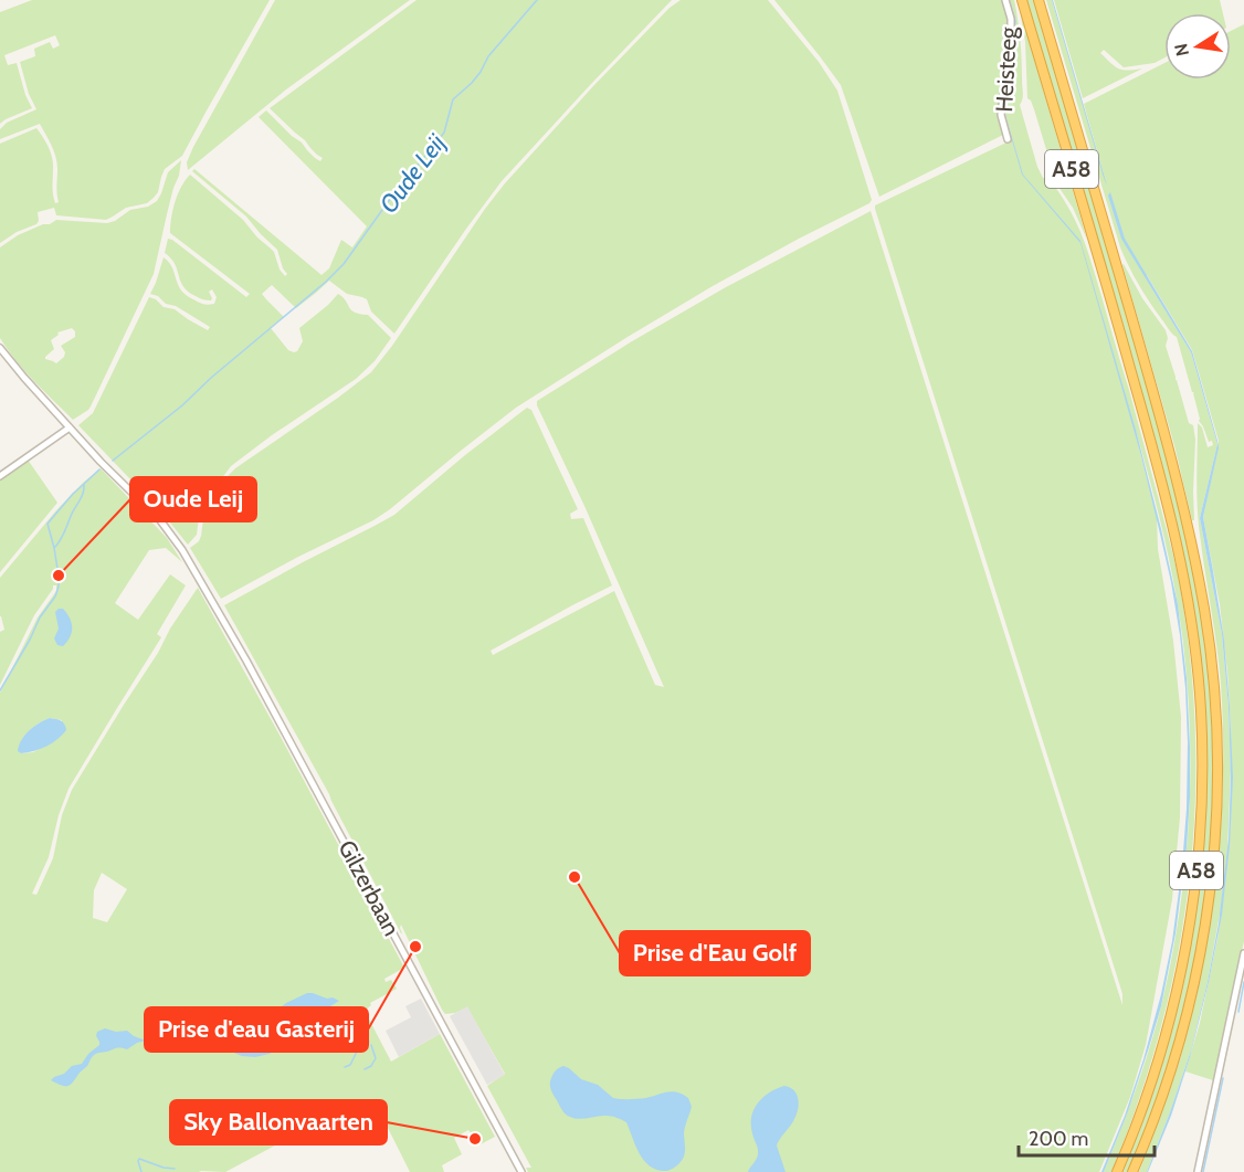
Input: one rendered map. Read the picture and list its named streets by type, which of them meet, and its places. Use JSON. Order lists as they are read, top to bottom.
{
  "streets": {
    "highway": ["A58"],
    "street": ["Heisteeg", "Gilzerbaan"]
  },
  "water": ["Oude Leij"],
  "places": [
    "Oude Leij",
    "Prise d'Eau Golf",
    "Prise d'eau Gasterij",
    "Sky Ballonvaarten"
  ],
  "scale_bar": "200 m",
  "north": "left"
}
